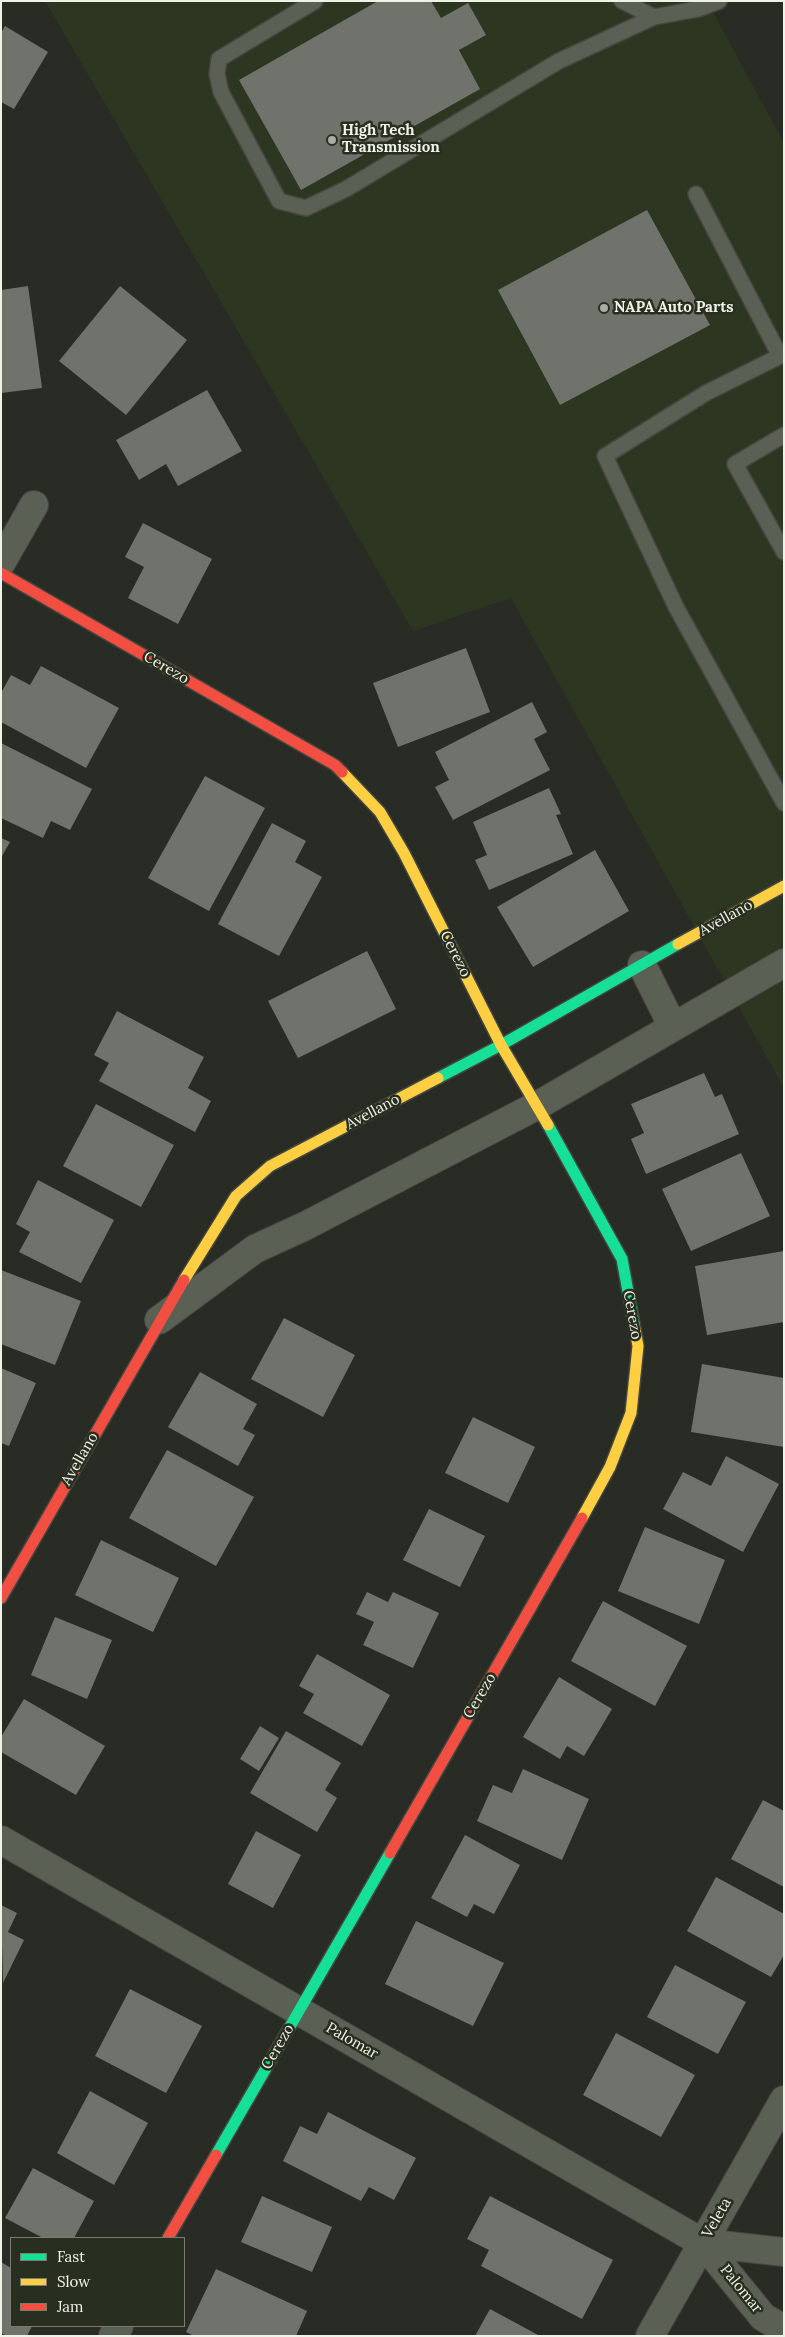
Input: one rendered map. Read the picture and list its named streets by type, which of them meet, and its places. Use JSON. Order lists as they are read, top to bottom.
{
  "streets": {
    "street": [
      "Cerezo",
      "Avellano",
      "Palomar",
      "Veleta"
    ]
  },
  "crossings": [
    ["Cerezo", "Avellano"],
    ["Cerezo", "Palomar"],
    ["Palomar", "Veleta"]
  ],
  "places": ["High Tech Transmission", "NAPA Auto Parts"],
  "legend": ["Fast", "Slow", "Jam"]
}
